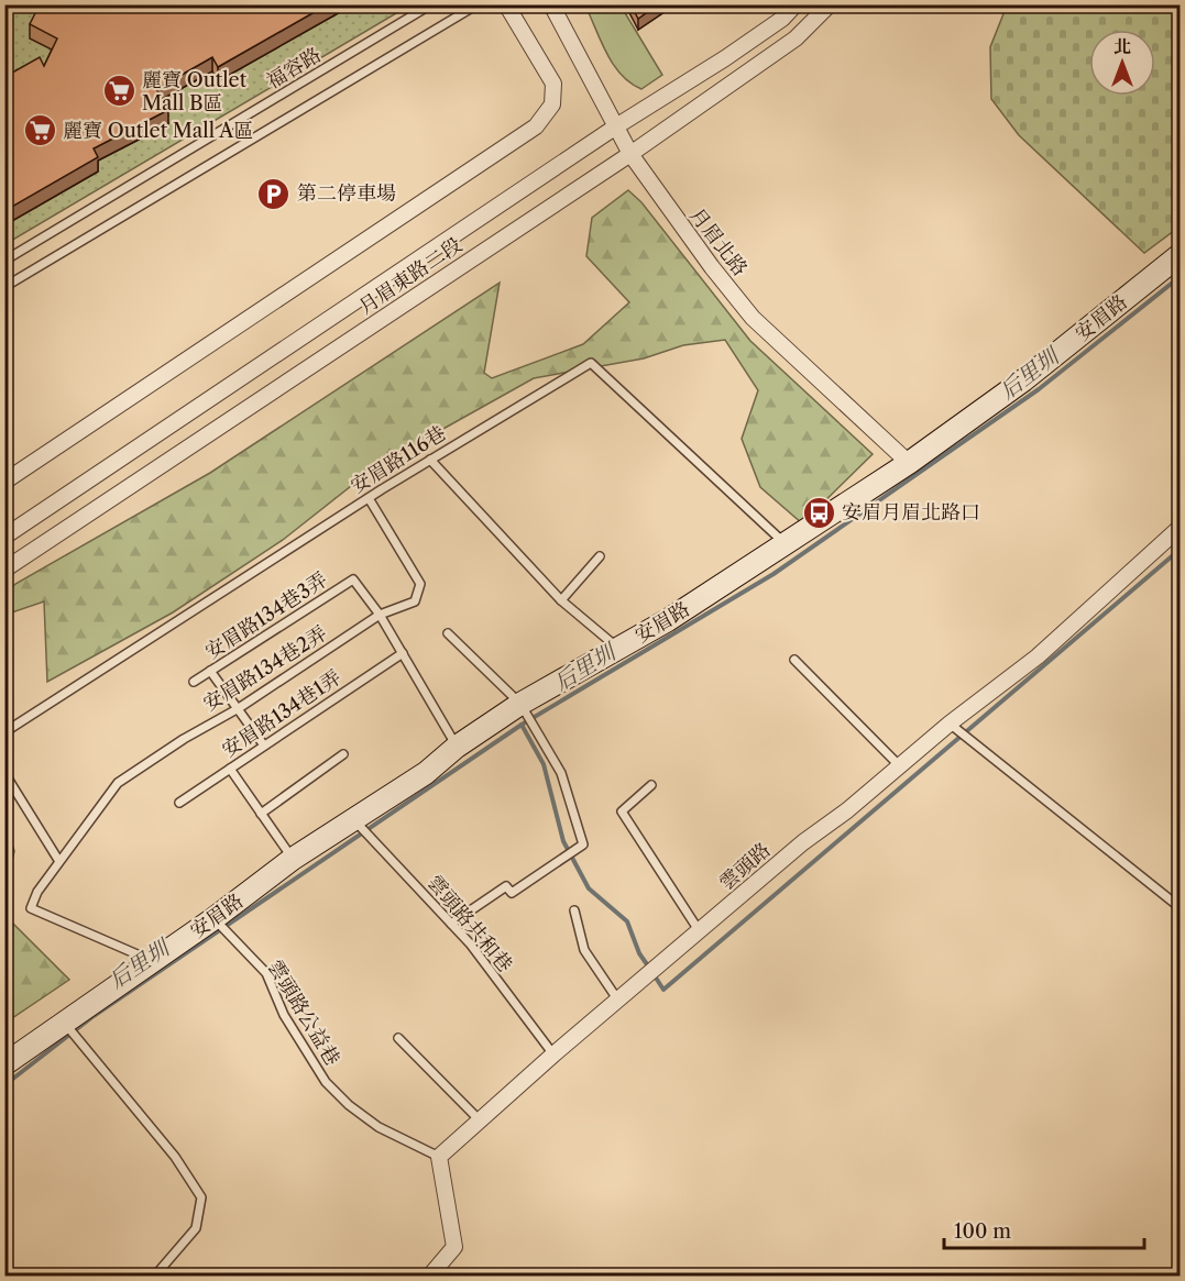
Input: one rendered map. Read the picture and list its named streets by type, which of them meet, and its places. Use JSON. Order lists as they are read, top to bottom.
{
  "streets": {
    "street": [
      "月眉北路",
      "月眉東路二段",
      "安眉路",
      "雲頭路"
    ],
    "lane": [
      "福容路",
      "安眉路116巷",
      "安眉路134巷3弄",
      "安眉路134巷2弄",
      "安眉路134巷1弄",
      "雲頭路共和巷",
      "雲頭路公益巷"
    ]
  },
  "crossings": [
    ["月眉北路", "月眉東路二段"],
    ["月眉北路", "安眉路"],
    ["安眉路", "安眉路116巷"],
    ["安眉路", "安眉路134巷2弄"],
    ["安眉路", "雲頭路共和巷"],
    ["安眉路", "雲頭路公益巷"],
    ["安眉路116巷", "安眉路134巷2弄"],
    ["安眉路134巷3弄", "安眉路134巷2弄"],
    ["雲頭路", "雲頭路共和巷"],
    ["雲頭路", "雲頭路公益巷"]
  ],
  "water": ["后里圳"],
  "places": {
    "supermarket": ["麗寶 Outlet Mall B區", "麗寶 Outlet Mall A區"],
    "parking": ["第二停車場"],
    "bus stop": ["安眉月眉北路口"]
  },
  "scale_bar": "100 m",
  "north": "top"
}
